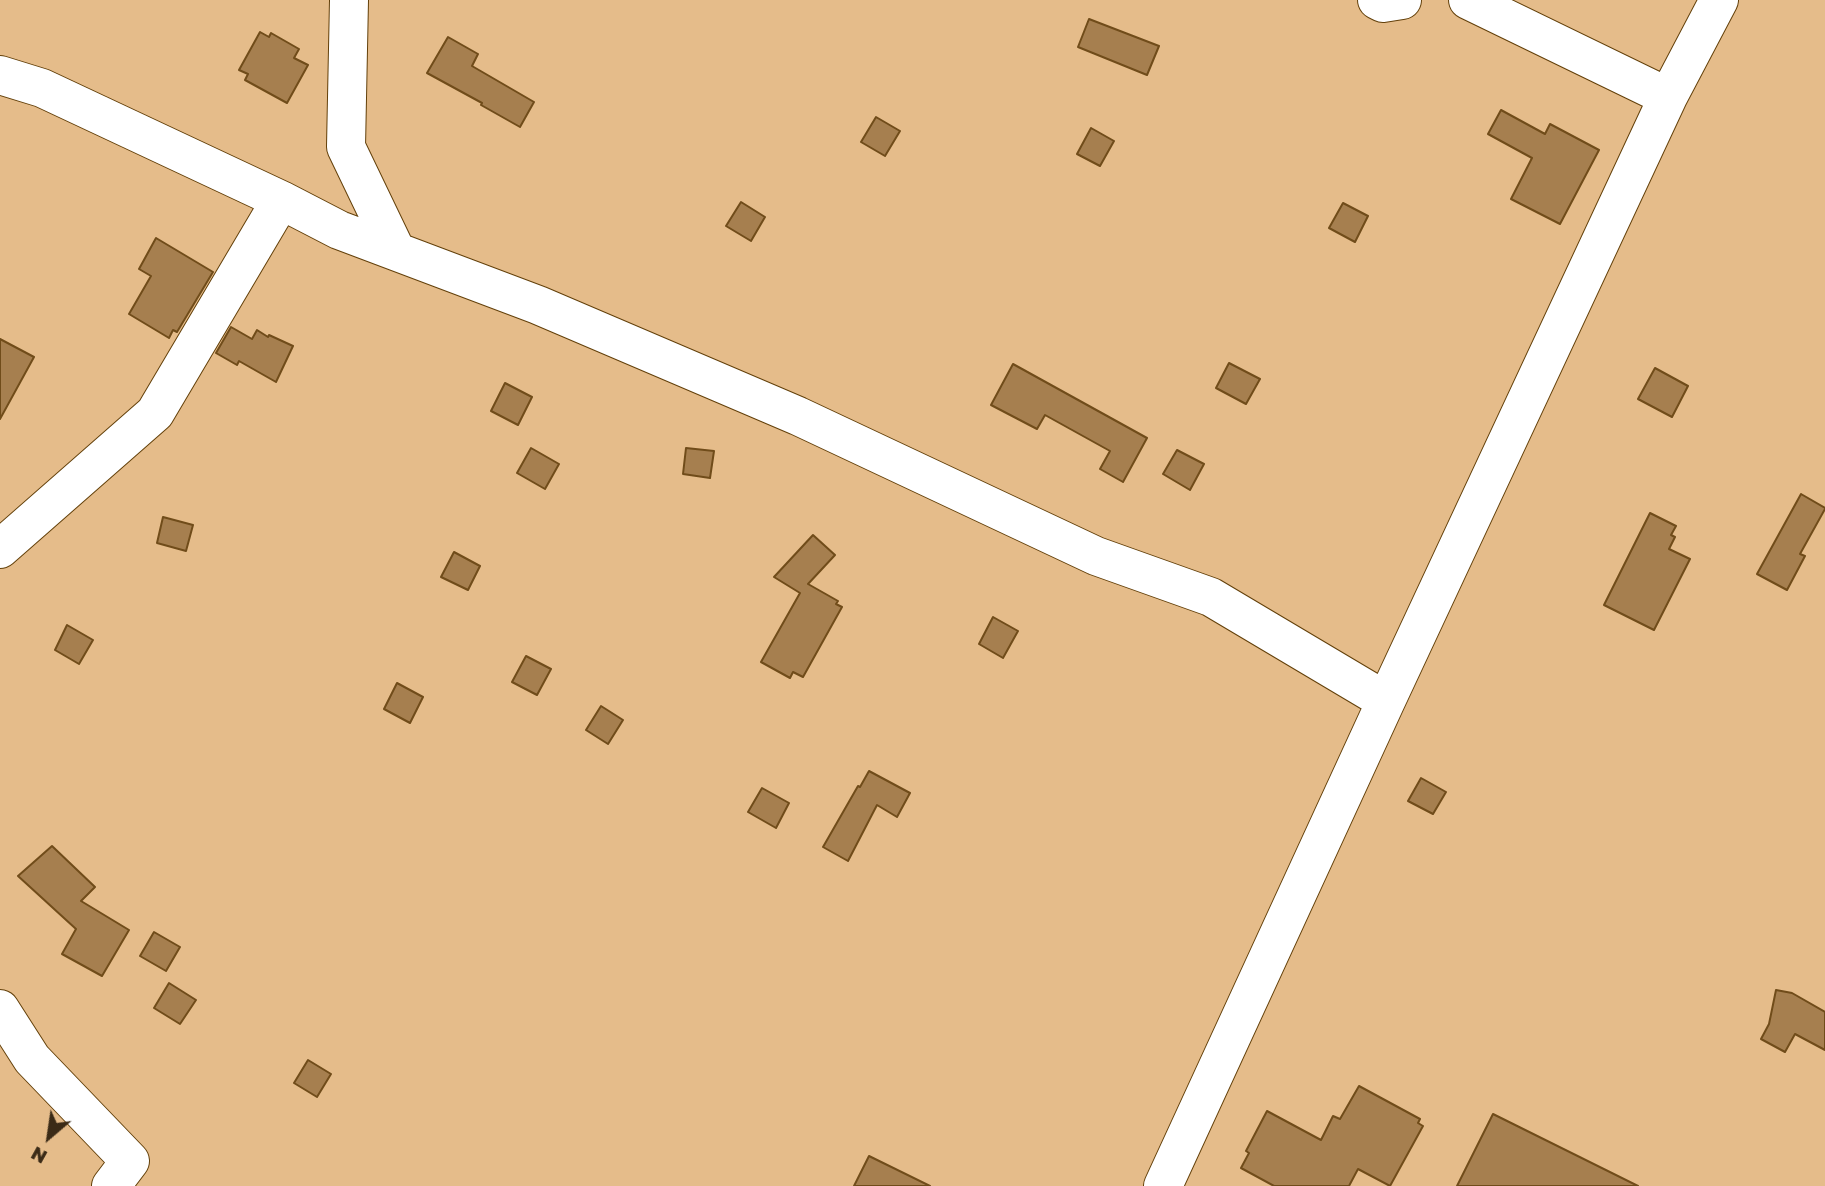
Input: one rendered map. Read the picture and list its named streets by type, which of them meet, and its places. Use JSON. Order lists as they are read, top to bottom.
{
  "north": "bottom left"
}
